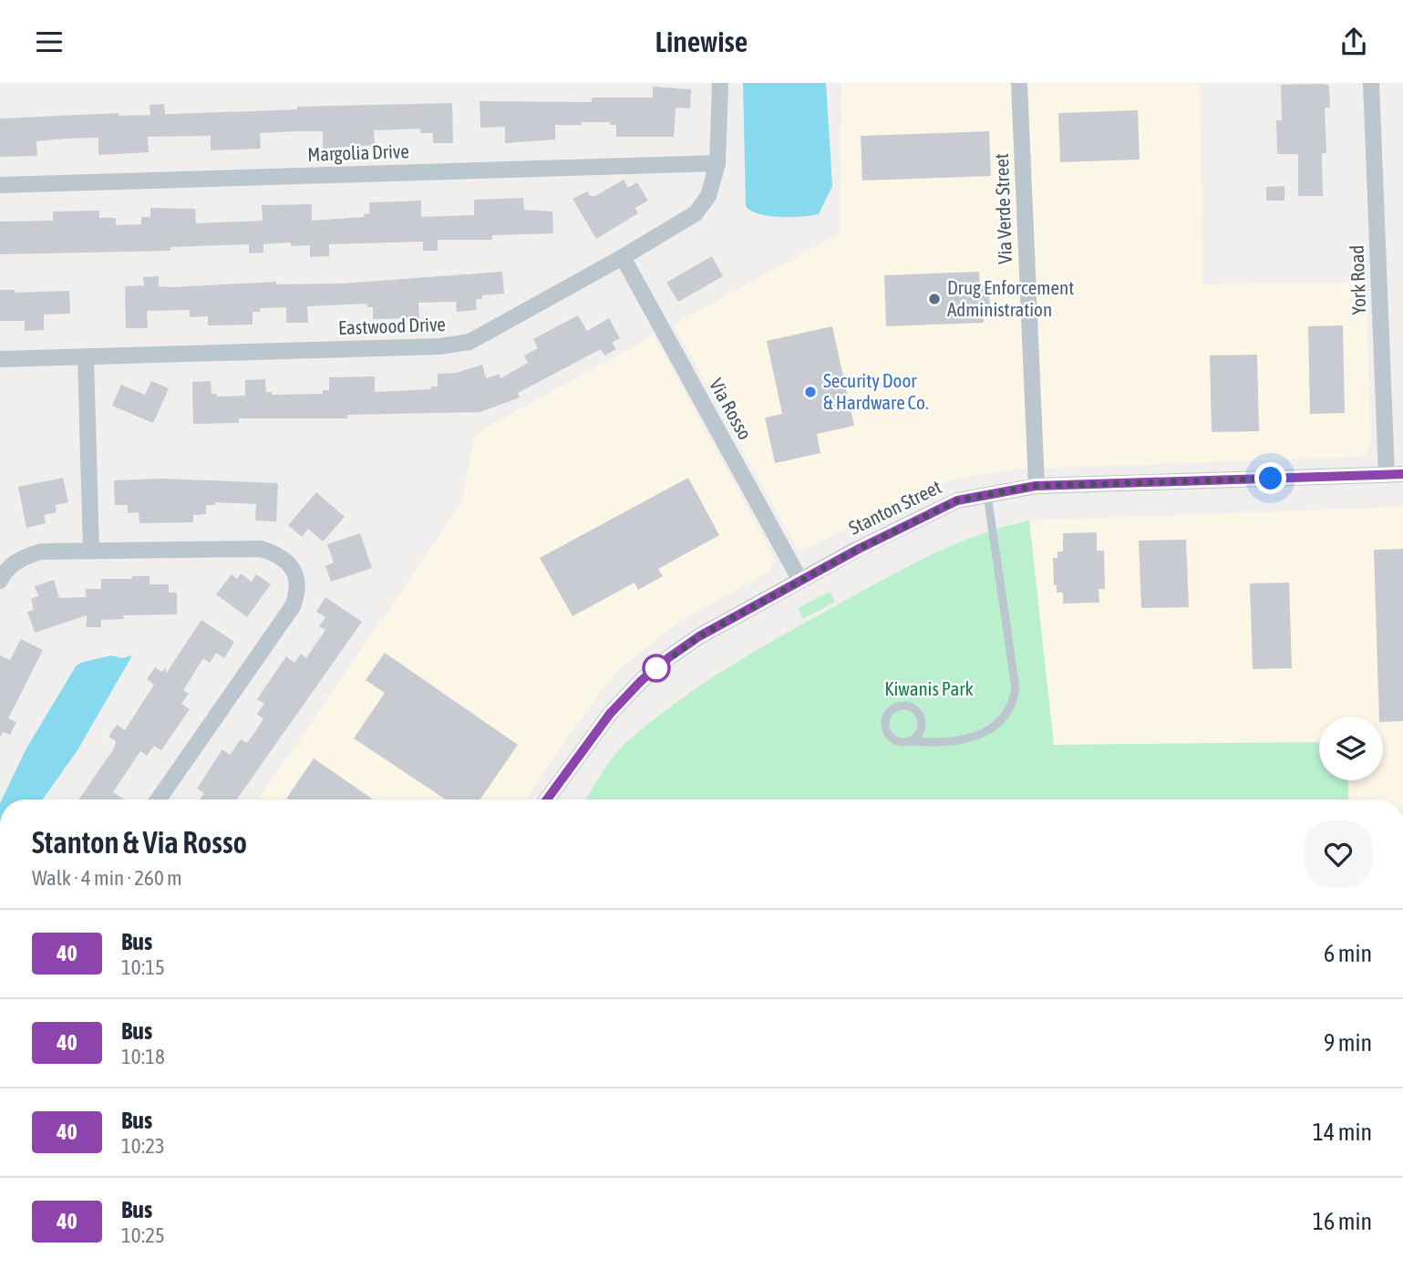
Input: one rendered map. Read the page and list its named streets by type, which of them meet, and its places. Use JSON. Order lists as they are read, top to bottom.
{
  "streets": {
    "street": [
      "Margolia Drive",
      "Via Verde Street",
      "York Road",
      "Eastwood Drive",
      "Via Rosso",
      "Stanton Street"
    ]
  },
  "crossings": [
    ["Margolia Drive", "Eastwood Drive"],
    ["Via Verde Street", "Stanton Street"],
    ["York Road", "Stanton Street"],
    ["Eastwood Drive", "Via Rosso"],
    ["Via Rosso", "Stanton Street"]
  ],
  "parks": ["Kiwanis Park"],
  "places": ["Drug Enforcement Administration", "Security Door & Hardware Co."],
  "lines": ["bus line 40"],
  "page": {
    "header": "Linewise",
    "heading": ["Stanton & Via Rosso", "Walk · 4 min · 260 m"],
    "list": [
      {
        "mark": "40",
        "name": "Bus",
        "note": "10:15",
        "value": "6 min"
      },
      {
        "mark": "40",
        "name": "Bus",
        "note": "10:18",
        "value": "9 min"
      },
      {
        "mark": "40",
        "name": "Bus",
        "note": "10:23",
        "value": "14 min"
      },
      {
        "mark": "40",
        "name": "Bus",
        "note": "10:25",
        "value": "16 min"
      }
    ]
  }
}
